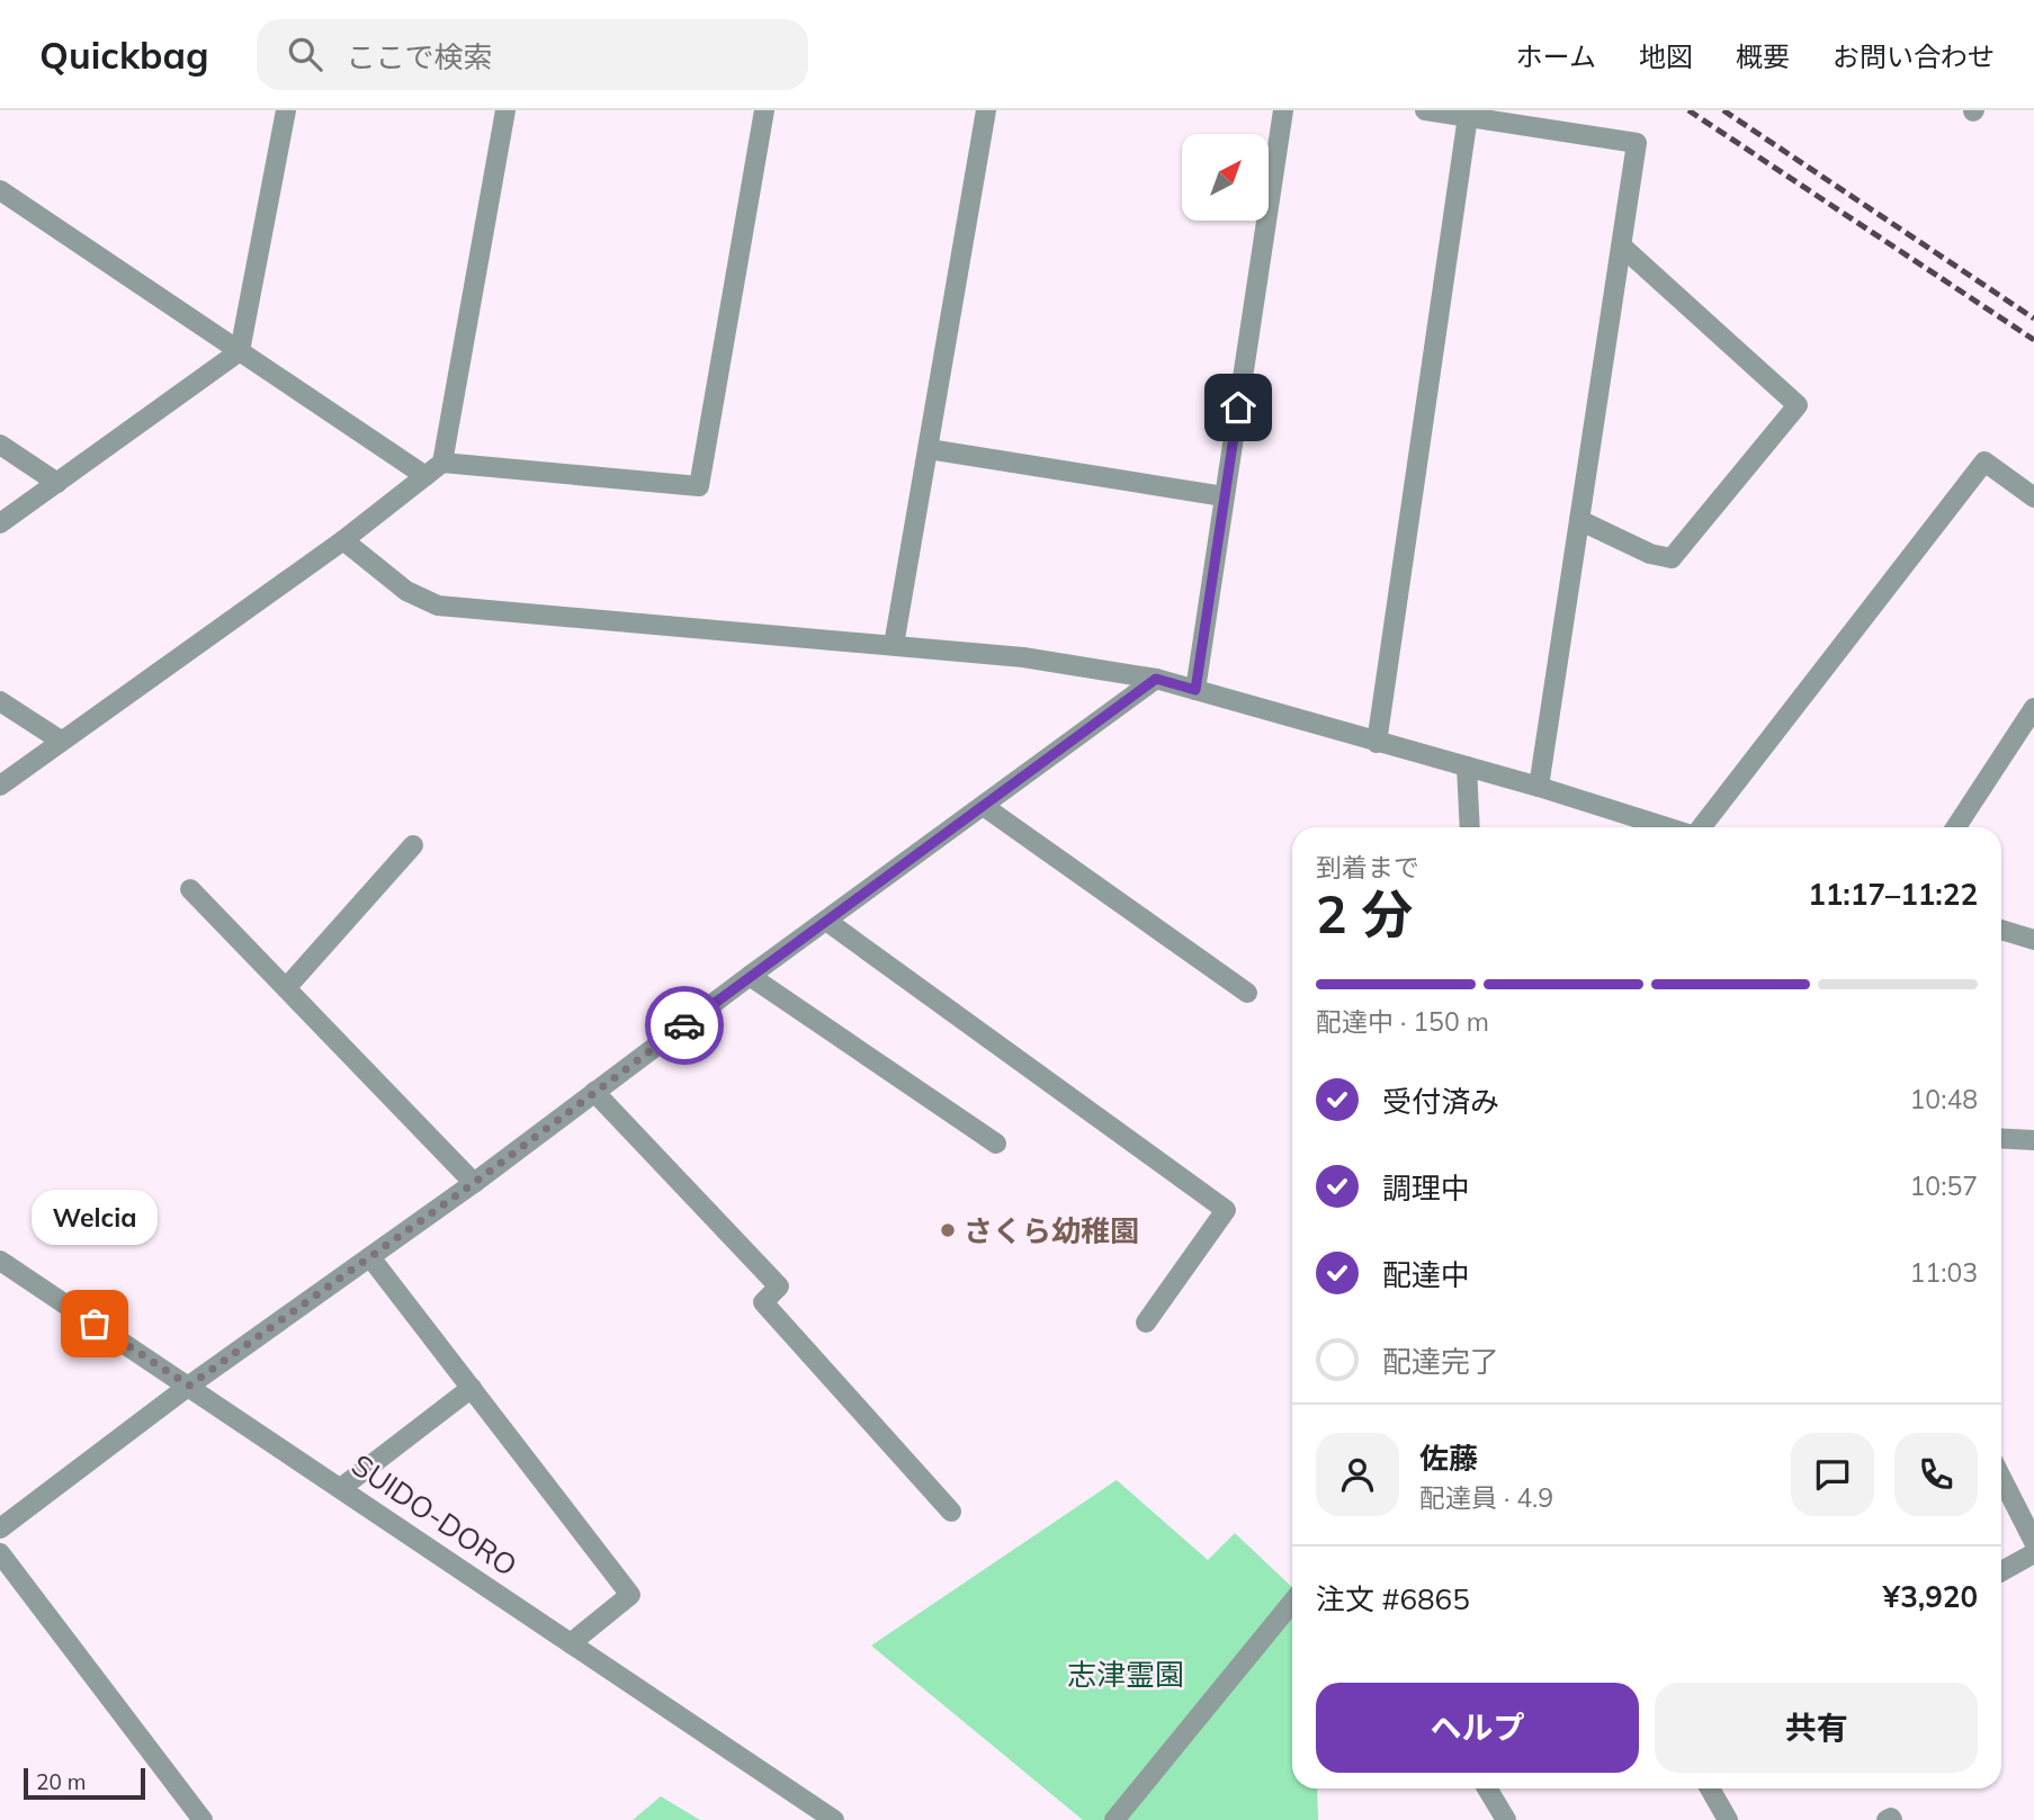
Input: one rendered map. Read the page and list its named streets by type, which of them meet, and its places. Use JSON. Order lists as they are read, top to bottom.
{
  "streets": {
    "street": ["SUIDO-DORO"]
  },
  "parks": ["志津霊園"],
  "places": ["さくら幼稚園", "Welcia"],
  "scale_bar": "20 m",
  "north": "top right",
  "page": {
    "header": "Quickbag",
    "search": "ここで検索",
    "nav": [
      "ホーム",
      "地図",
      "概要",
      "お問い合わせ"
    ],
    "heading": ["2 分", "到着まで", "11:17–11:22"],
    "panel": [
      "佐藤",
      "配達員 · 4.9",
      "注文 #6865",
      "¥3,920"
    ],
    "bar": "配達中 · 150 m",
    "list": [
      ["受付済み", "10:48"],
      ["調理中", "10:57"],
      ["配達中", "11:03"],
      "配達完了"
    ],
    "bubble": "Welcia",
    "buttons": ["ヘルプ", "共有"],
    "scale": "20 m"
  }
}
